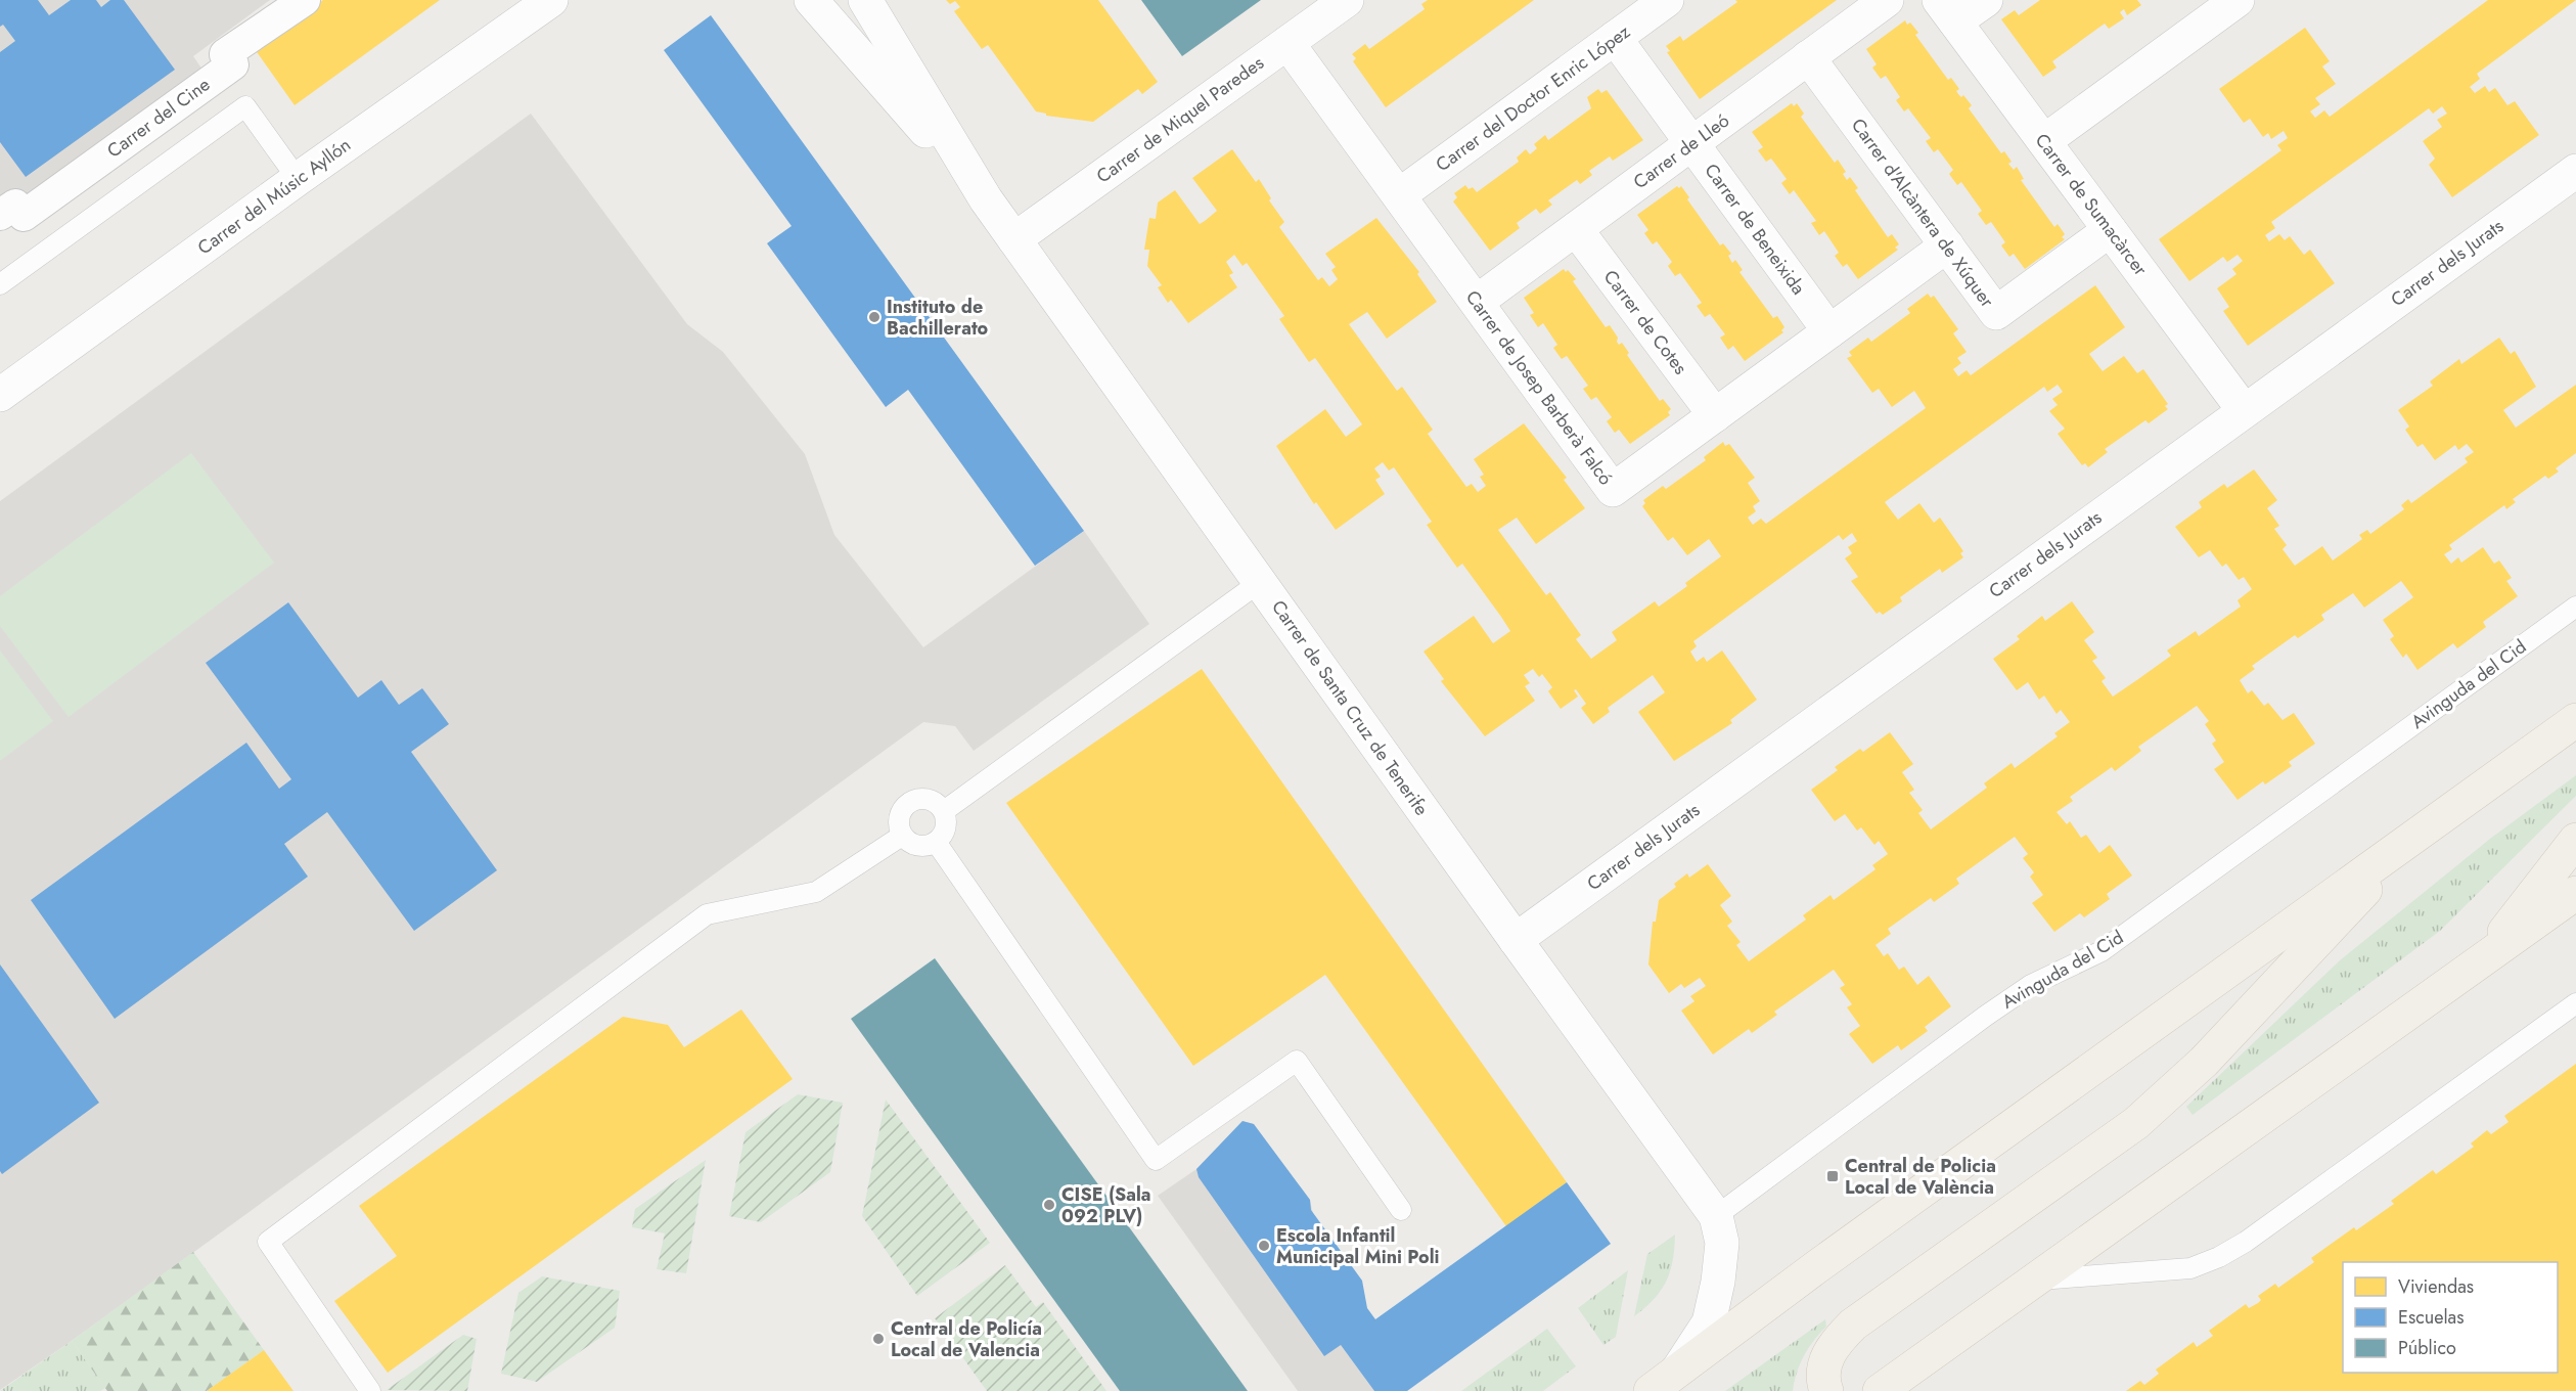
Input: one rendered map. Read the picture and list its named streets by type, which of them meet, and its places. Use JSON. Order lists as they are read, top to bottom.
{
  "streets": {
    "street": [
      "Carrer del Doctor Enric López",
      "Carrer del Cine",
      "Carrer de Miquel Paredes",
      "Carrer de Lleó",
      "Carrer del Músic Ayllón",
      "Carrer de Sumacàrcer",
      "Carrer d'Alcàntera de Xúquer",
      "Carrer de Beneixida",
      "Carrer dels Jurats",
      "Carrer de Cotes",
      "Carrer de Josep Barberà Falcó",
      "Carrer de Santa Cruz de Tenerife"
    ],
    "lane": ["Avinguda del Cid"]
  },
  "crossings": [
    ["Carrer del Doctor Enric López", "Carrer de Beneixida"],
    ["Carrer del Doctor Enric López", "Carrer de Josep Barberà Falcó"],
    ["Carrer de Miquel Paredes", "Carrer de Josep Barberà Falcó"],
    ["Carrer de Miquel Paredes", "Carrer de Santa Cruz de Tenerife"],
    ["Carrer de Lleó", "Carrer d'Alcàntera de Xúquer"],
    ["Carrer de Lleó", "Carrer de Beneixida"],
    ["Carrer de Lleó", "Carrer de Cotes"],
    ["Carrer de Lleó", "Carrer de Josep Barberà Falcó"],
    ["Carrer de Sumacàrcer", "Carrer d'Alcàntera de Xúquer"],
    ["Carrer de Sumacàrcer", "Carrer dels Jurats"],
    ["Carrer d'Alcàntera de Xúquer", "Carrer de Josep Barberà Falcó"],
    ["Carrer de Beneixida", "Carrer de Josep Barberà Falcó"],
    ["Carrer dels Jurats", "Carrer de Santa Cruz de Tenerife"],
    ["Carrer de Cotes", "Carrer de Josep Barberà Falcó"],
    ["Avinguda del Cid", "Carrer de Santa Cruz de Tenerife"]
  ],
  "places": {
    "other": [
      "Instituto de Bachillerato",
      "CISE (Sala 092 PLV)",
      "Escola Infantil Municipal Mini Poli",
      "Central de Policía Local de Valencia"
    ],
    "transit": ["Central de Policia Local de València"]
  },
  "legend": ["Viviendas", "Escuelas", "Público"]
}
